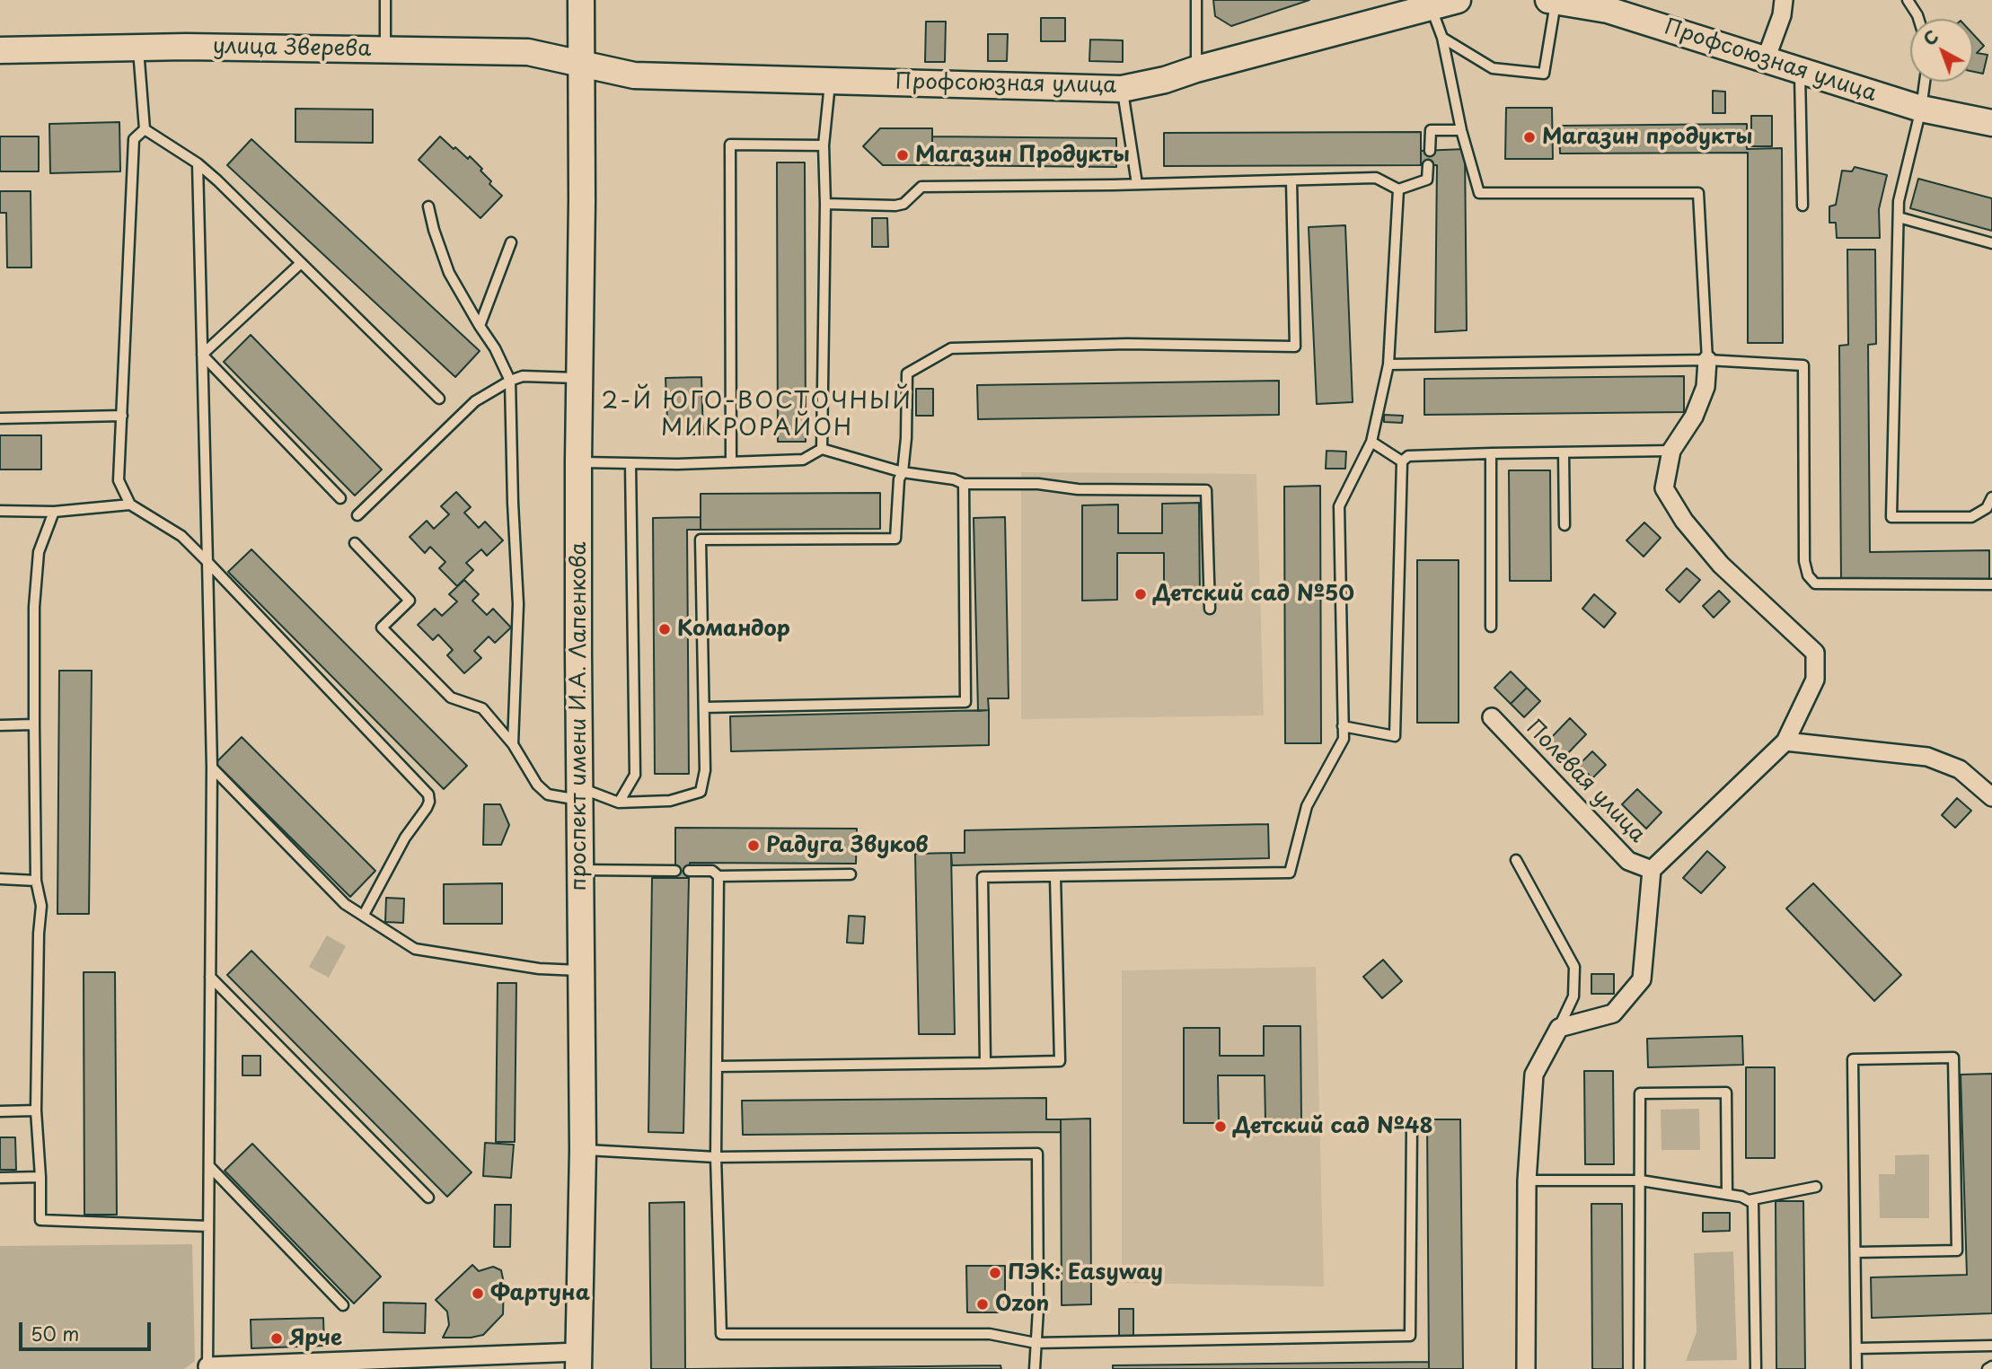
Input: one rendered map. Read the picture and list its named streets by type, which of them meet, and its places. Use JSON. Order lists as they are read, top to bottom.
{
  "streets": {
    "main road": ["улица Зверева", "Профсоюзная улица", "проспект имени И.А. Лапенкова"],
    "street": ["Полевая улица"]
  },
  "crossings": [
    ["улица Зверева", "Профсоюзная улица"],
    ["улица Зверева", "проспект имени И.А. Лапенкова"],
    ["Профсоюзная улица", "проспект имени И.А. Лапенкова"]
  ],
  "districts": ["2-Й ЮГО-ВОСТОЧНЫЙ МИКРОРАЙОН"],
  "places": [
    "Магазин продукты",
    "Магазин Продукты",
    "Детский сад №50",
    "Командор",
    "Радуга Звуков",
    "Детский сад №48",
    "ПЭК: Easyway",
    "Фартуна",
    "Ozon",
    "Ярче"
  ],
  "scale_bar": "50 m",
  "north": "top left"
}
